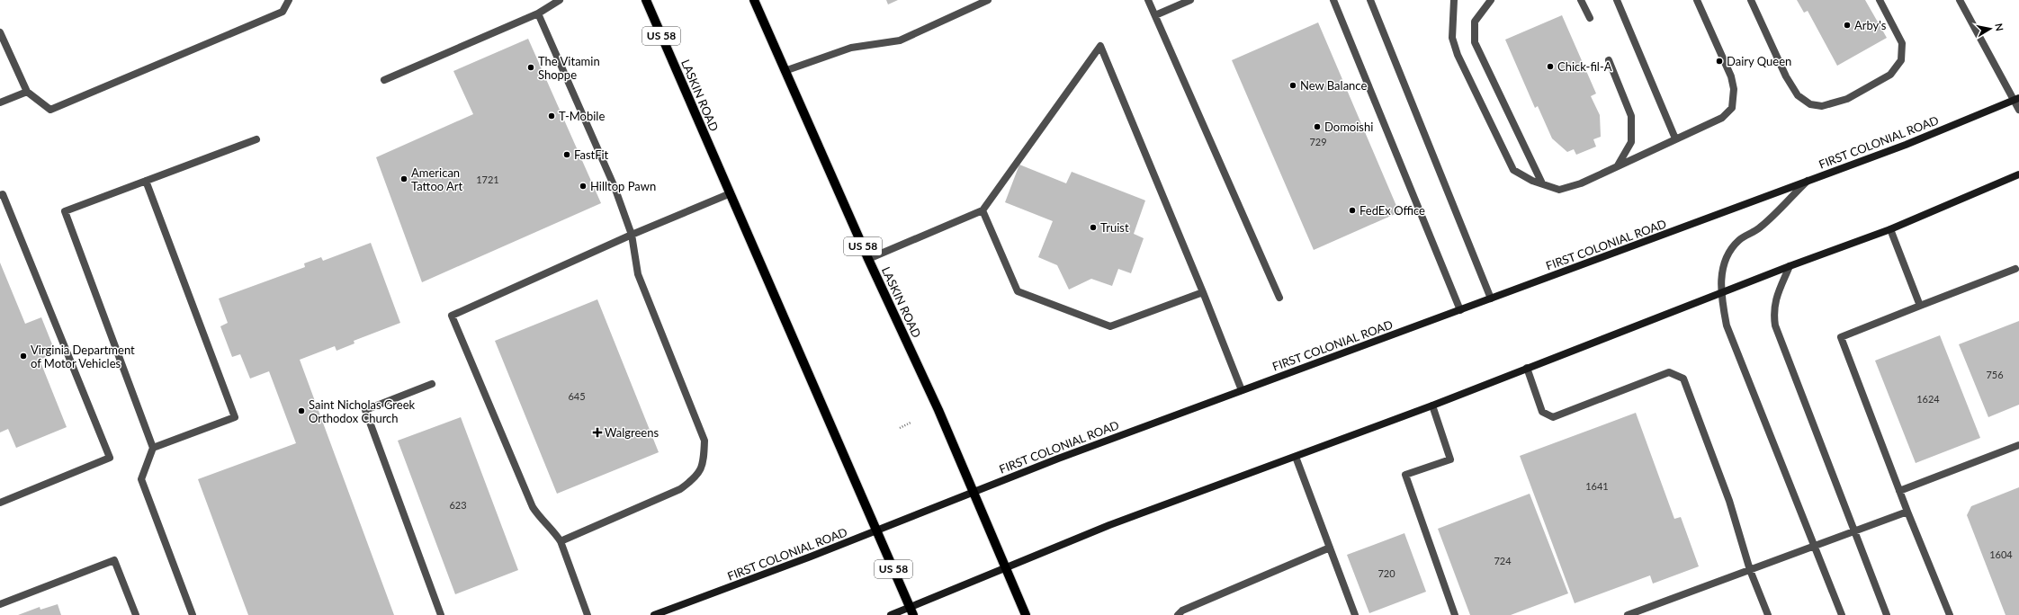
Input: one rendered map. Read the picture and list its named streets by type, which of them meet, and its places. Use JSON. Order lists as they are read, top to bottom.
{
  "streets": {
    "main road": ["US 58", "LASKIN ROAD", "FIRST COLONIAL ROAD"]
  },
  "crossings": [
    ["LASKIN ROAD", "FIRST COLONIAL ROAD"]
  ],
  "places": {
    "other": [
      "Arby's",
      "Dairy Queen",
      "Chick-fil-A",
      "The Vitamin Shoppe",
      "New Balance",
      "T-Mobile",
      "Domoishi",
      "FastFit",
      "American Tattoo Art",
      "Hilltop Pawn",
      "FedEx Office",
      "Truist",
      "Virginia Department of Motor Vehicles",
      "Saint Nicholas Greek Orthodox Church"
    ],
    "health": ["Walgreens"]
  },
  "house_numbers": [
    "729",
    "1721",
    "756",
    "645",
    "1624",
    "1641",
    "623",
    "1604",
    "724",
    "720"
  ],
  "north": "right"
}
